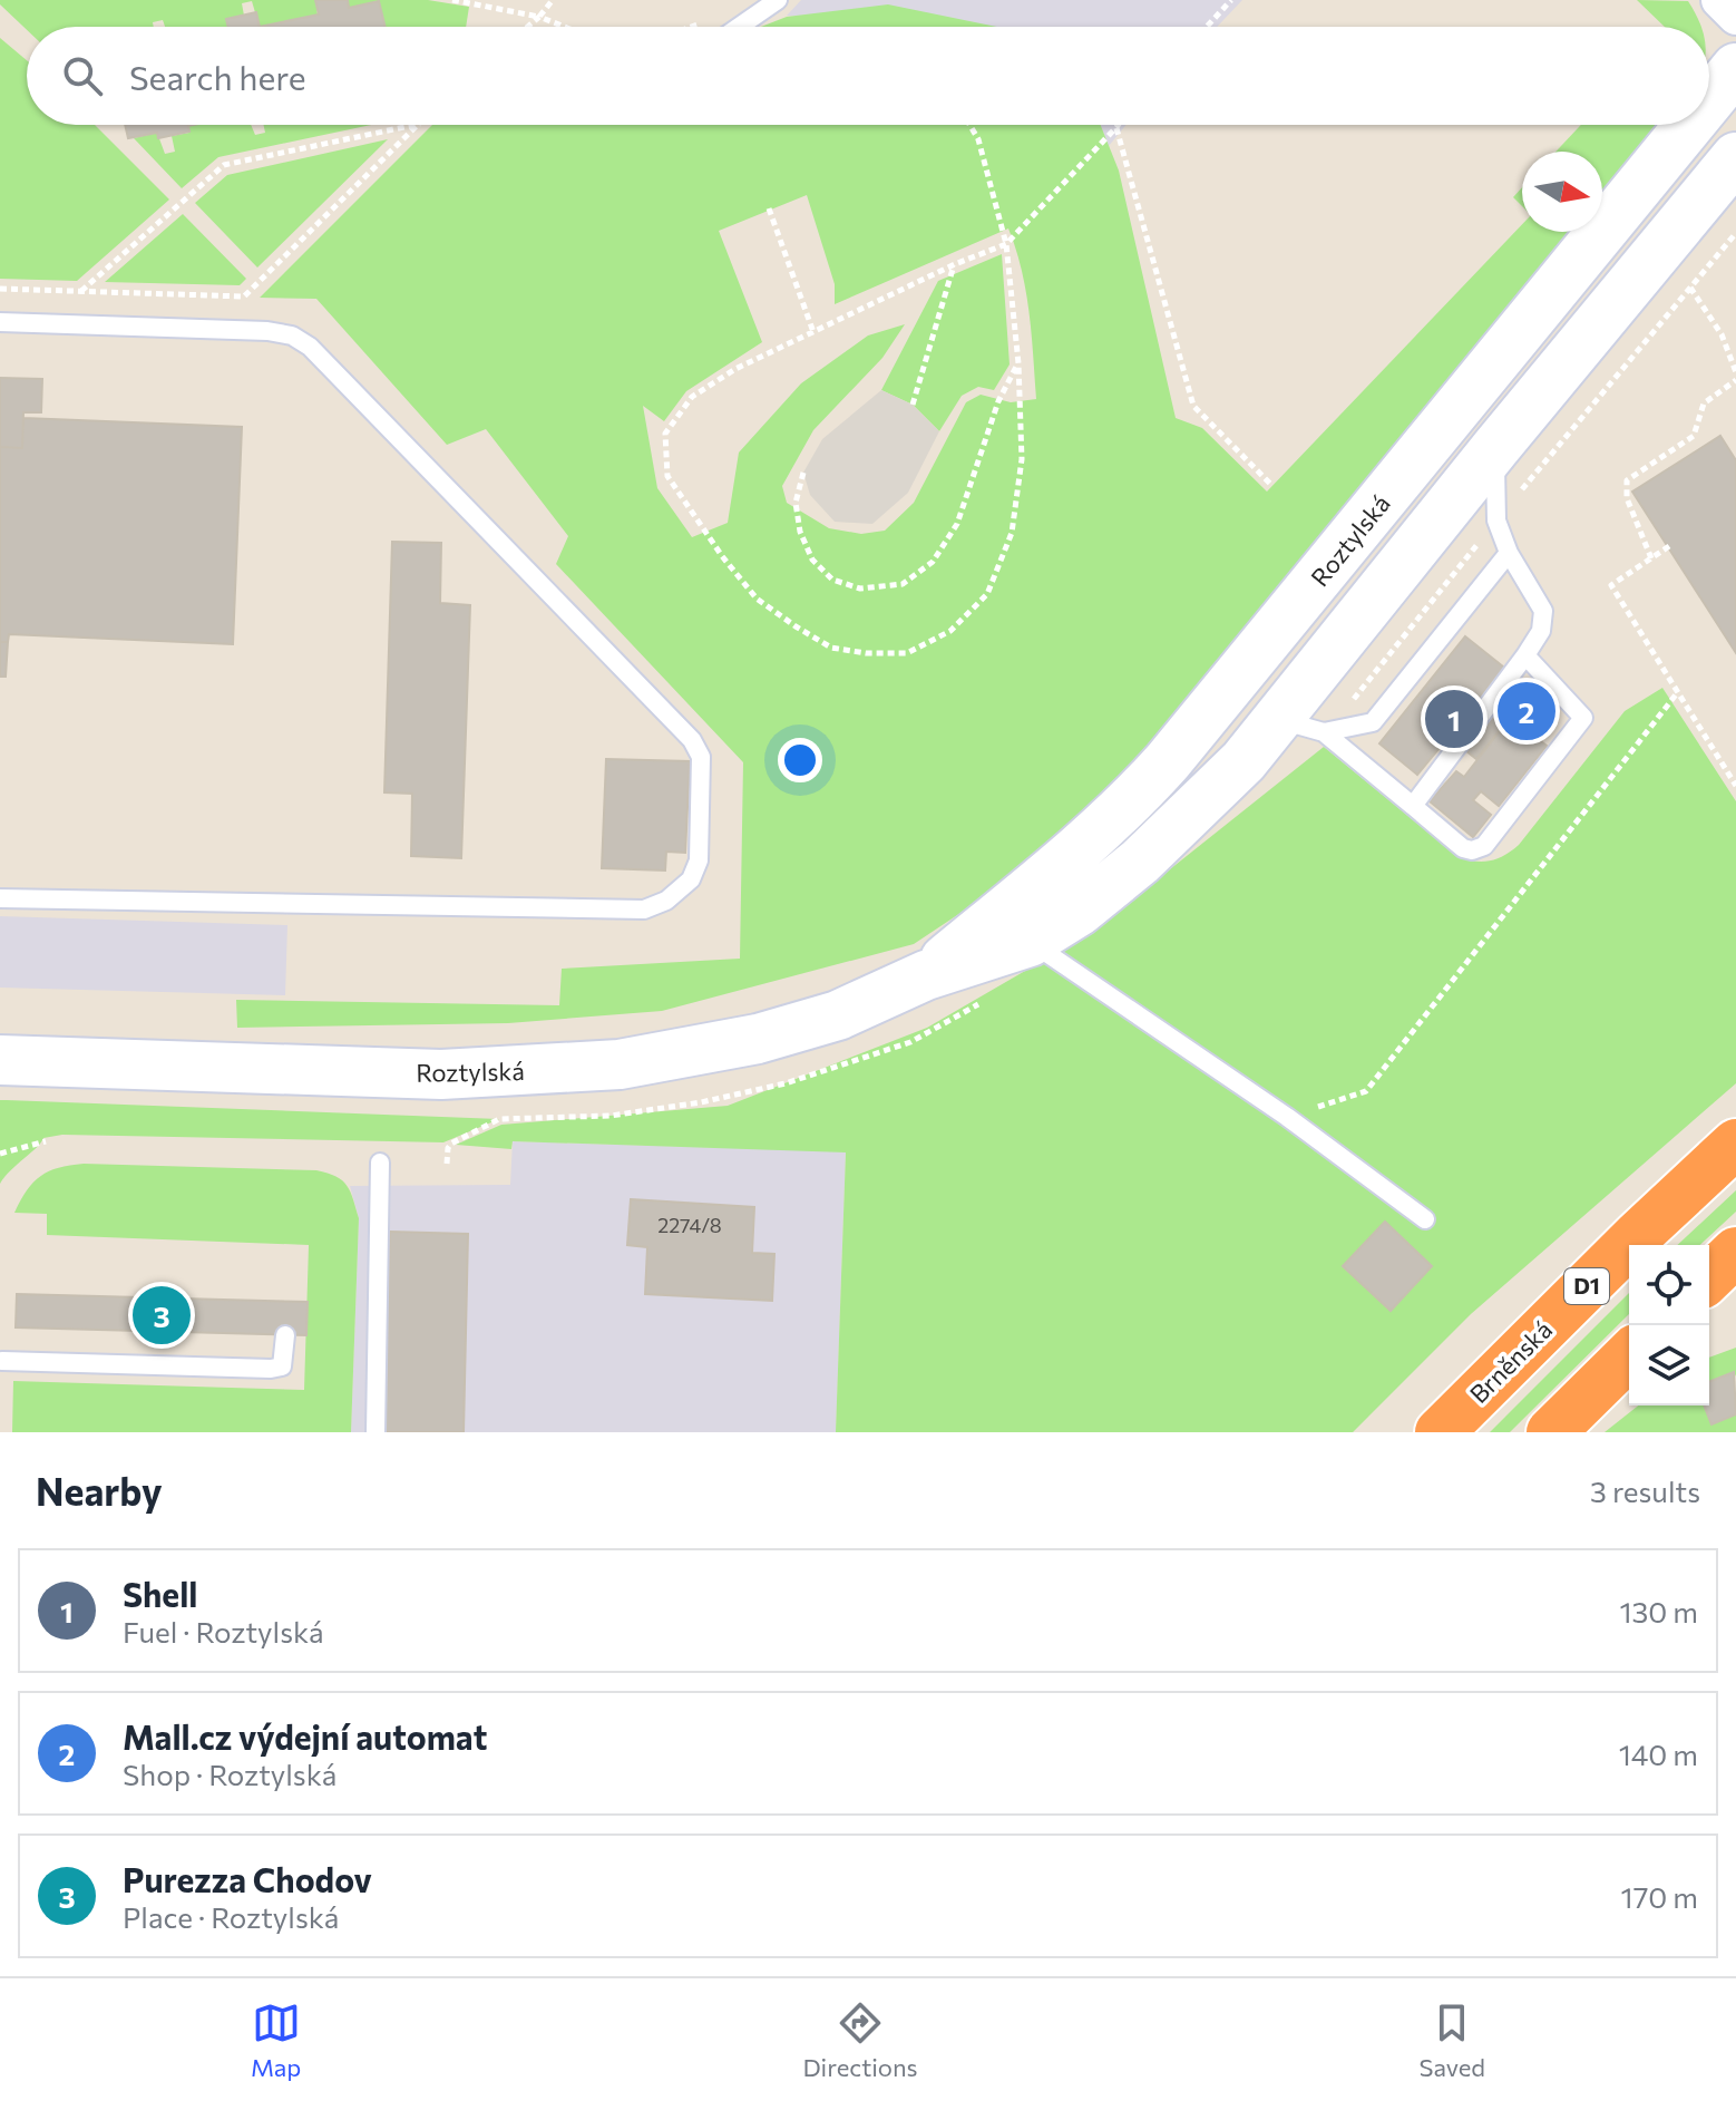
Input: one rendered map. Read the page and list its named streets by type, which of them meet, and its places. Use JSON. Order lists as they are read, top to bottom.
{
  "streets": {
    "highway": ["D1", "Brněnská"],
    "main road": ["Roztylská"]
  },
  "house_numbers": ["2274/8"],
  "north": "right",
  "page": {
    "search": "Search here",
    "pins": ["2", "1", "3"],
    "heading": ["Nearby", "3 results"],
    "list": [
      {
        "mark": "1",
        "name": "Shell",
        "note": "Fuel · Roztylská",
        "value": "130 m"
      },
      {
        "mark": "2",
        "name": "Mall.cz výdejní automat",
        "note": "Shop · Roztylská",
        "value": "140 m"
      },
      {
        "mark": "3",
        "name": "Purezza Chodov",
        "note": "Place · Roztylská",
        "value": "170 m"
      }
    ],
    "nav": ["Map", "Directions", "Saved"]
  }
}
